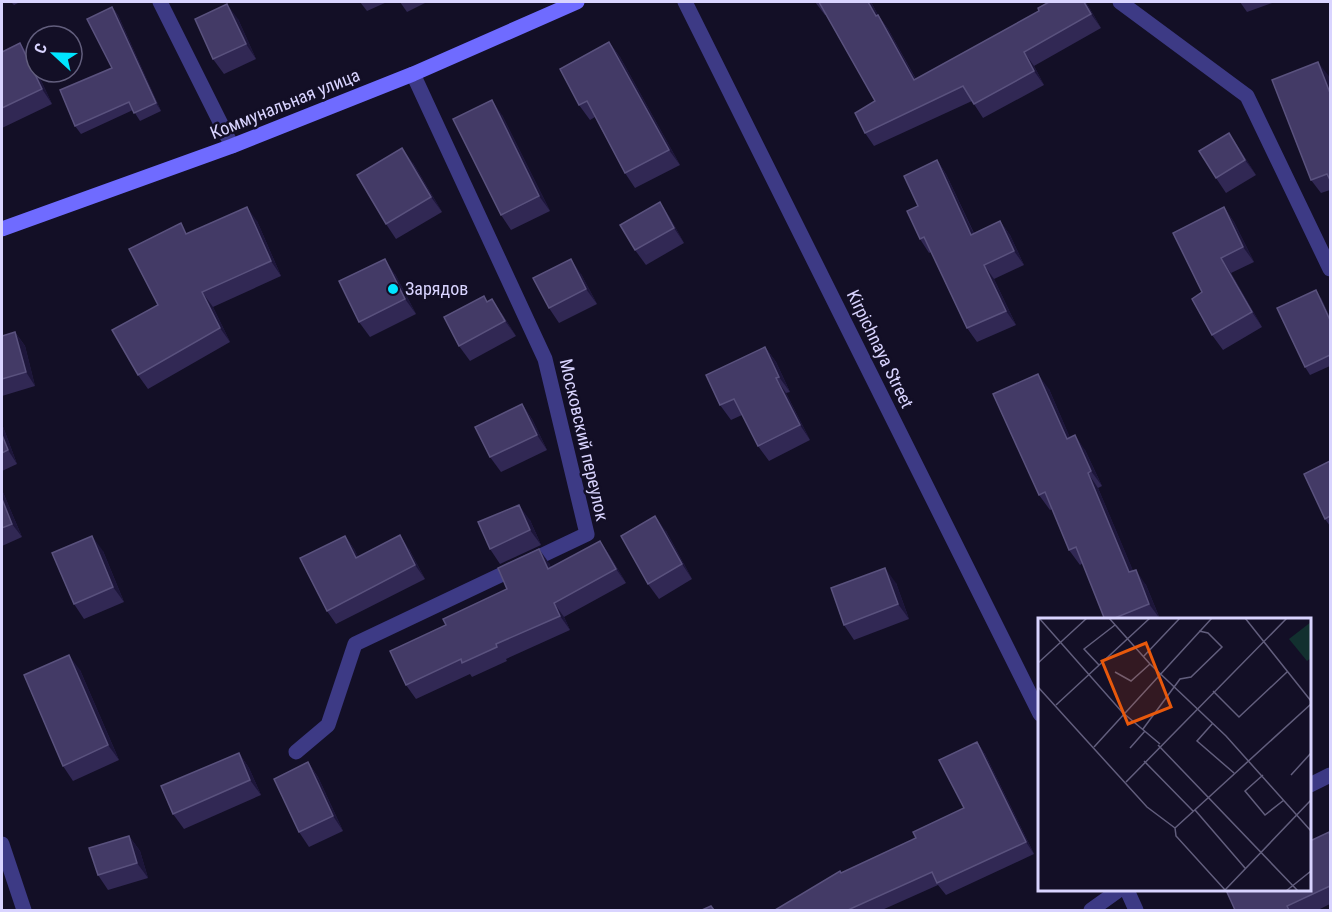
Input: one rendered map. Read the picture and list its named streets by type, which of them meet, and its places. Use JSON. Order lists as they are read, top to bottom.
{
  "streets": {
    "street": ["Коммунальная улица", "Kirpichnaya Street", "Московский переулок"]
  },
  "crossings": [
    ["Коммунальная улица", "Московский переулок"]
  ],
  "places": ["Зарядов"],
  "north": "left"
}
